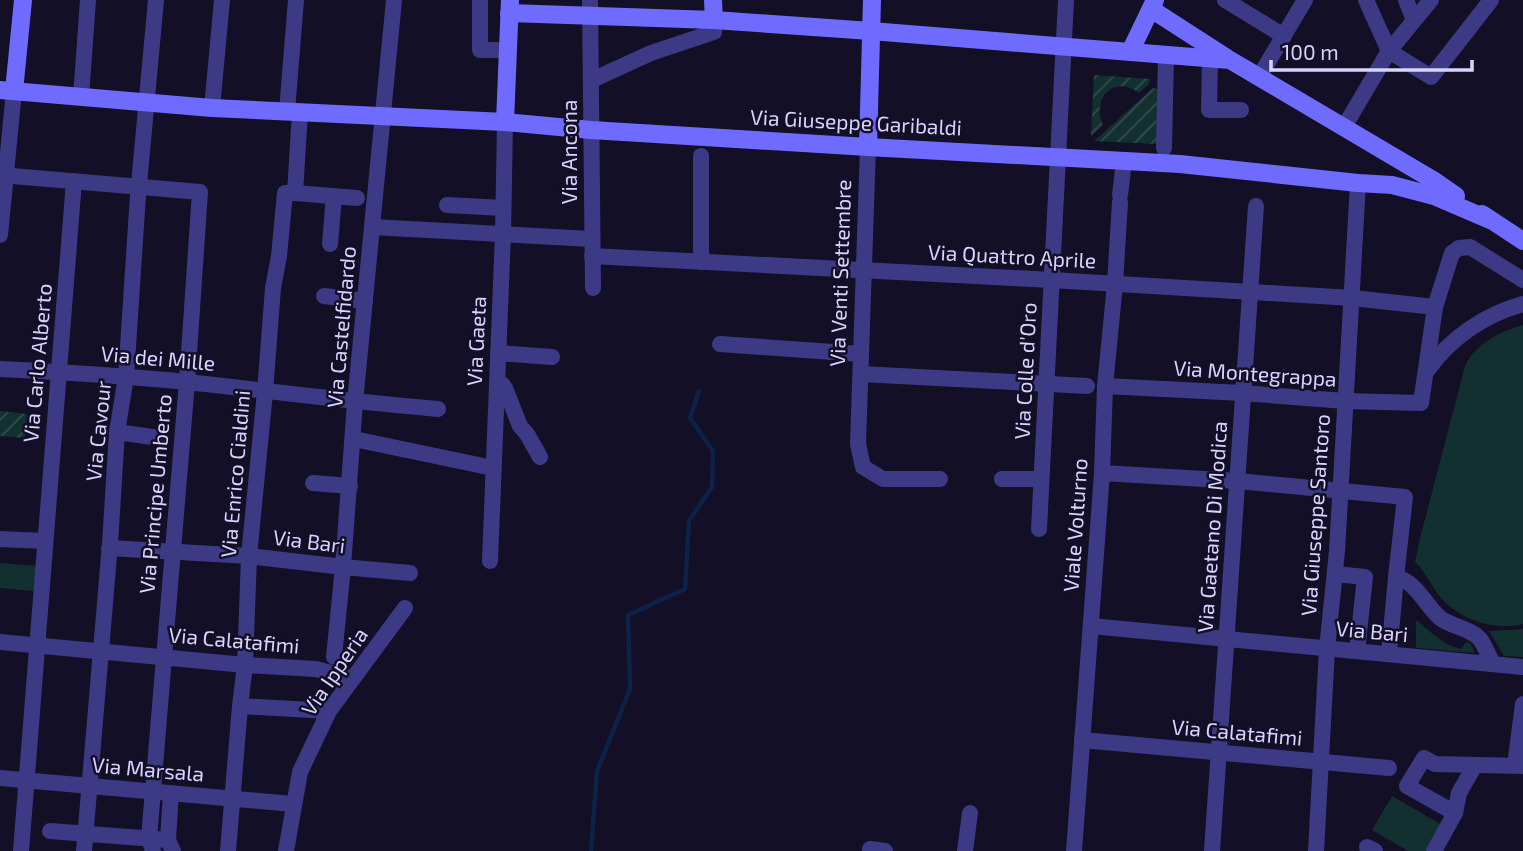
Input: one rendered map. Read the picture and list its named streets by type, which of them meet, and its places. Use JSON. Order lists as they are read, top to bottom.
{
  "streets": {
    "main road": ["Via Giuseppe Garibaldi", "Via Venti Settembre"],
    "street": [
      "Via Ancona",
      "Via Quattro Aprile",
      "Via Castelfidardo",
      "Via Gaeta",
      "Via dei Mille",
      "Via Carlo Alberto",
      "Via Colle d'Oro",
      "Via Montegrappa",
      "Via Cavour",
      "Via Enrico Cialdini",
      "Via Principe Umberto",
      "Via Giuseppe Santoro",
      "Viale Volturno",
      "Via Gaetano Di Modica",
      "Via Bari",
      "Via Calatafimi",
      "Via Ipperia",
      "Via Marsala"
    ]
  },
  "crossings": [
    ["Via Giuseppe Garibaldi", "Via Ancona"],
    ["Via Giuseppe Garibaldi", "Via Venti Settembre"],
    ["Via Giuseppe Garibaldi", "Via Castelfidardo"],
    ["Via Giuseppe Garibaldi", "Via Gaeta"],
    ["Via Giuseppe Garibaldi", "Via Colle d'Oro"],
    ["Via Giuseppe Garibaldi", "Via Cavour"],
    ["Via Giuseppe Garibaldi", "Via Enrico Cialdini"],
    ["Via Giuseppe Garibaldi", "Via Giuseppe Santoro"],
    ["Via Giuseppe Garibaldi", "Viale Volturno"],
    ["Via Ancona", "Via Quattro Aprile"],
    ["Via Quattro Aprile", "Via Venti Settembre"],
    ["Via Quattro Aprile", "Via Colle d'Oro"],
    ["Via Quattro Aprile", "Via Giuseppe Santoro"],
    ["Via Quattro Aprile", "Viale Volturno"],
    ["Via Quattro Aprile", "Via Gaetano Di Modica"],
    ["Via Castelfidardo", "Via dei Mille"],
    ["Via Castelfidardo", "Via Bari"],
    ["Via dei Mille", "Via Carlo Alberto"],
    ["Via dei Mille", "Via Cavour"],
    ["Via dei Mille", "Via Enrico Cialdini"],
    ["Via dei Mille", "Via Principe Umberto"],
    ["Via Carlo Alberto", "Via Calatafimi"],
    ["Via Montegrappa", "Via Giuseppe Santoro"],
    ["Via Montegrappa", "Viale Volturno"],
    ["Via Montegrappa", "Via Gaetano Di Modica"],
    ["Via Cavour", "Via Principe Umberto"],
    ["Via Cavour", "Via Bari"],
    ["Via Cavour", "Via Calatafimi"],
    ["Via Enrico Cialdini", "Via Bari"],
    ["Via Enrico Cialdini", "Via Calatafimi"],
    ["Via Enrico Cialdini", "Via Marsala"],
    ["Via Principe Umberto", "Via Bari"],
    ["Via Principe Umberto", "Via Calatafimi"],
    ["Via Principe Umberto", "Via Marsala"],
    ["Via Giuseppe Santoro", "Via Bari"],
    ["Via Giuseppe Santoro", "Via Calatafimi"],
    ["Viale Volturno", "Via Bari"],
    ["Viale Volturno", "Via Calatafimi"],
    ["Via Gaetano Di Modica", "Via Bari"],
    ["Via Gaetano Di Modica", "Via Calatafimi"],
    ["Via Calatafimi", "Via Ipperia"],
    ["Via Ipperia", "Via Marsala"]
  ],
  "scale_bar": "100 m"
}
